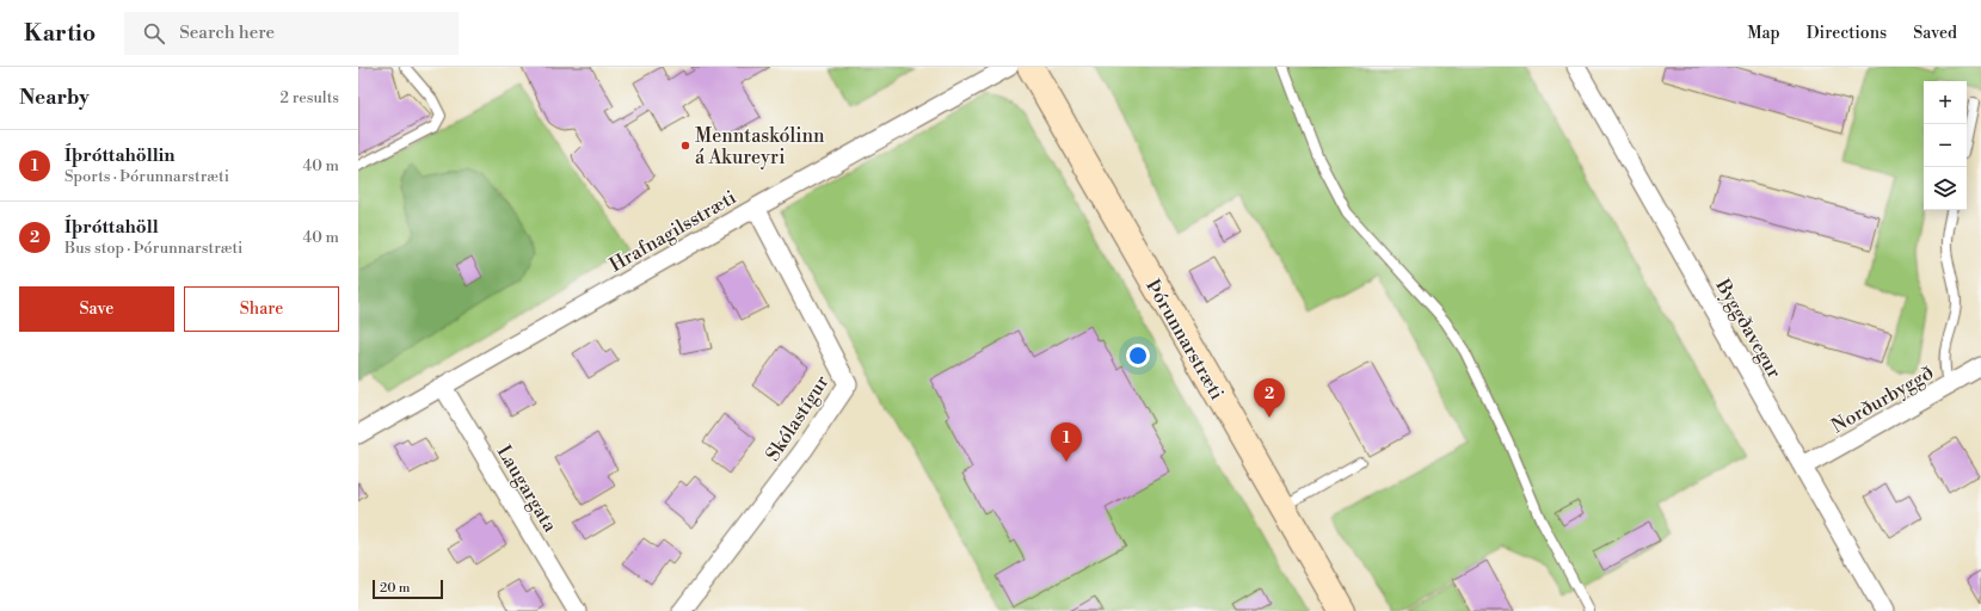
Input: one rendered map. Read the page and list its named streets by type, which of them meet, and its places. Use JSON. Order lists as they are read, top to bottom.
{
  "streets": {
    "street": [
      "Hrafnagilsstræti",
      "Byggðavegur",
      "Þórunnarstræti",
      "Norðurbyggð",
      "Skólastígur",
      "Laugargata"
    ]
  },
  "crossings": [
    ["Hrafnagilsstræti", "Skólastígur"],
    ["Hrafnagilsstræti", "Laugargata"],
    ["Byggðavegur", "Norðurbyggð"]
  ],
  "places": ["Menntaskólinn á Akureyri"],
  "scale_bar": "20 m",
  "page": {
    "header": "Kartio",
    "search": "Search here",
    "nav": ["Map", "Directions", "Saved"],
    "heading": ["Nearby", "2 results"],
    "map_buttons": ["+", "−"],
    "list": [
      {
        "mark": "1",
        "name": "Íþróttahöllin",
        "note": "Sports · Þórunnarstræti",
        "value": "40 m"
      },
      {
        "mark": "2",
        "name": "Íþróttahöll",
        "note": "Bus stop · Þórunnarstræti",
        "value": "40 m"
      }
    ],
    "buttons": ["Save", "Share"],
    "pins": ["2", "1"],
    "scale": "20 m"
  }
}
